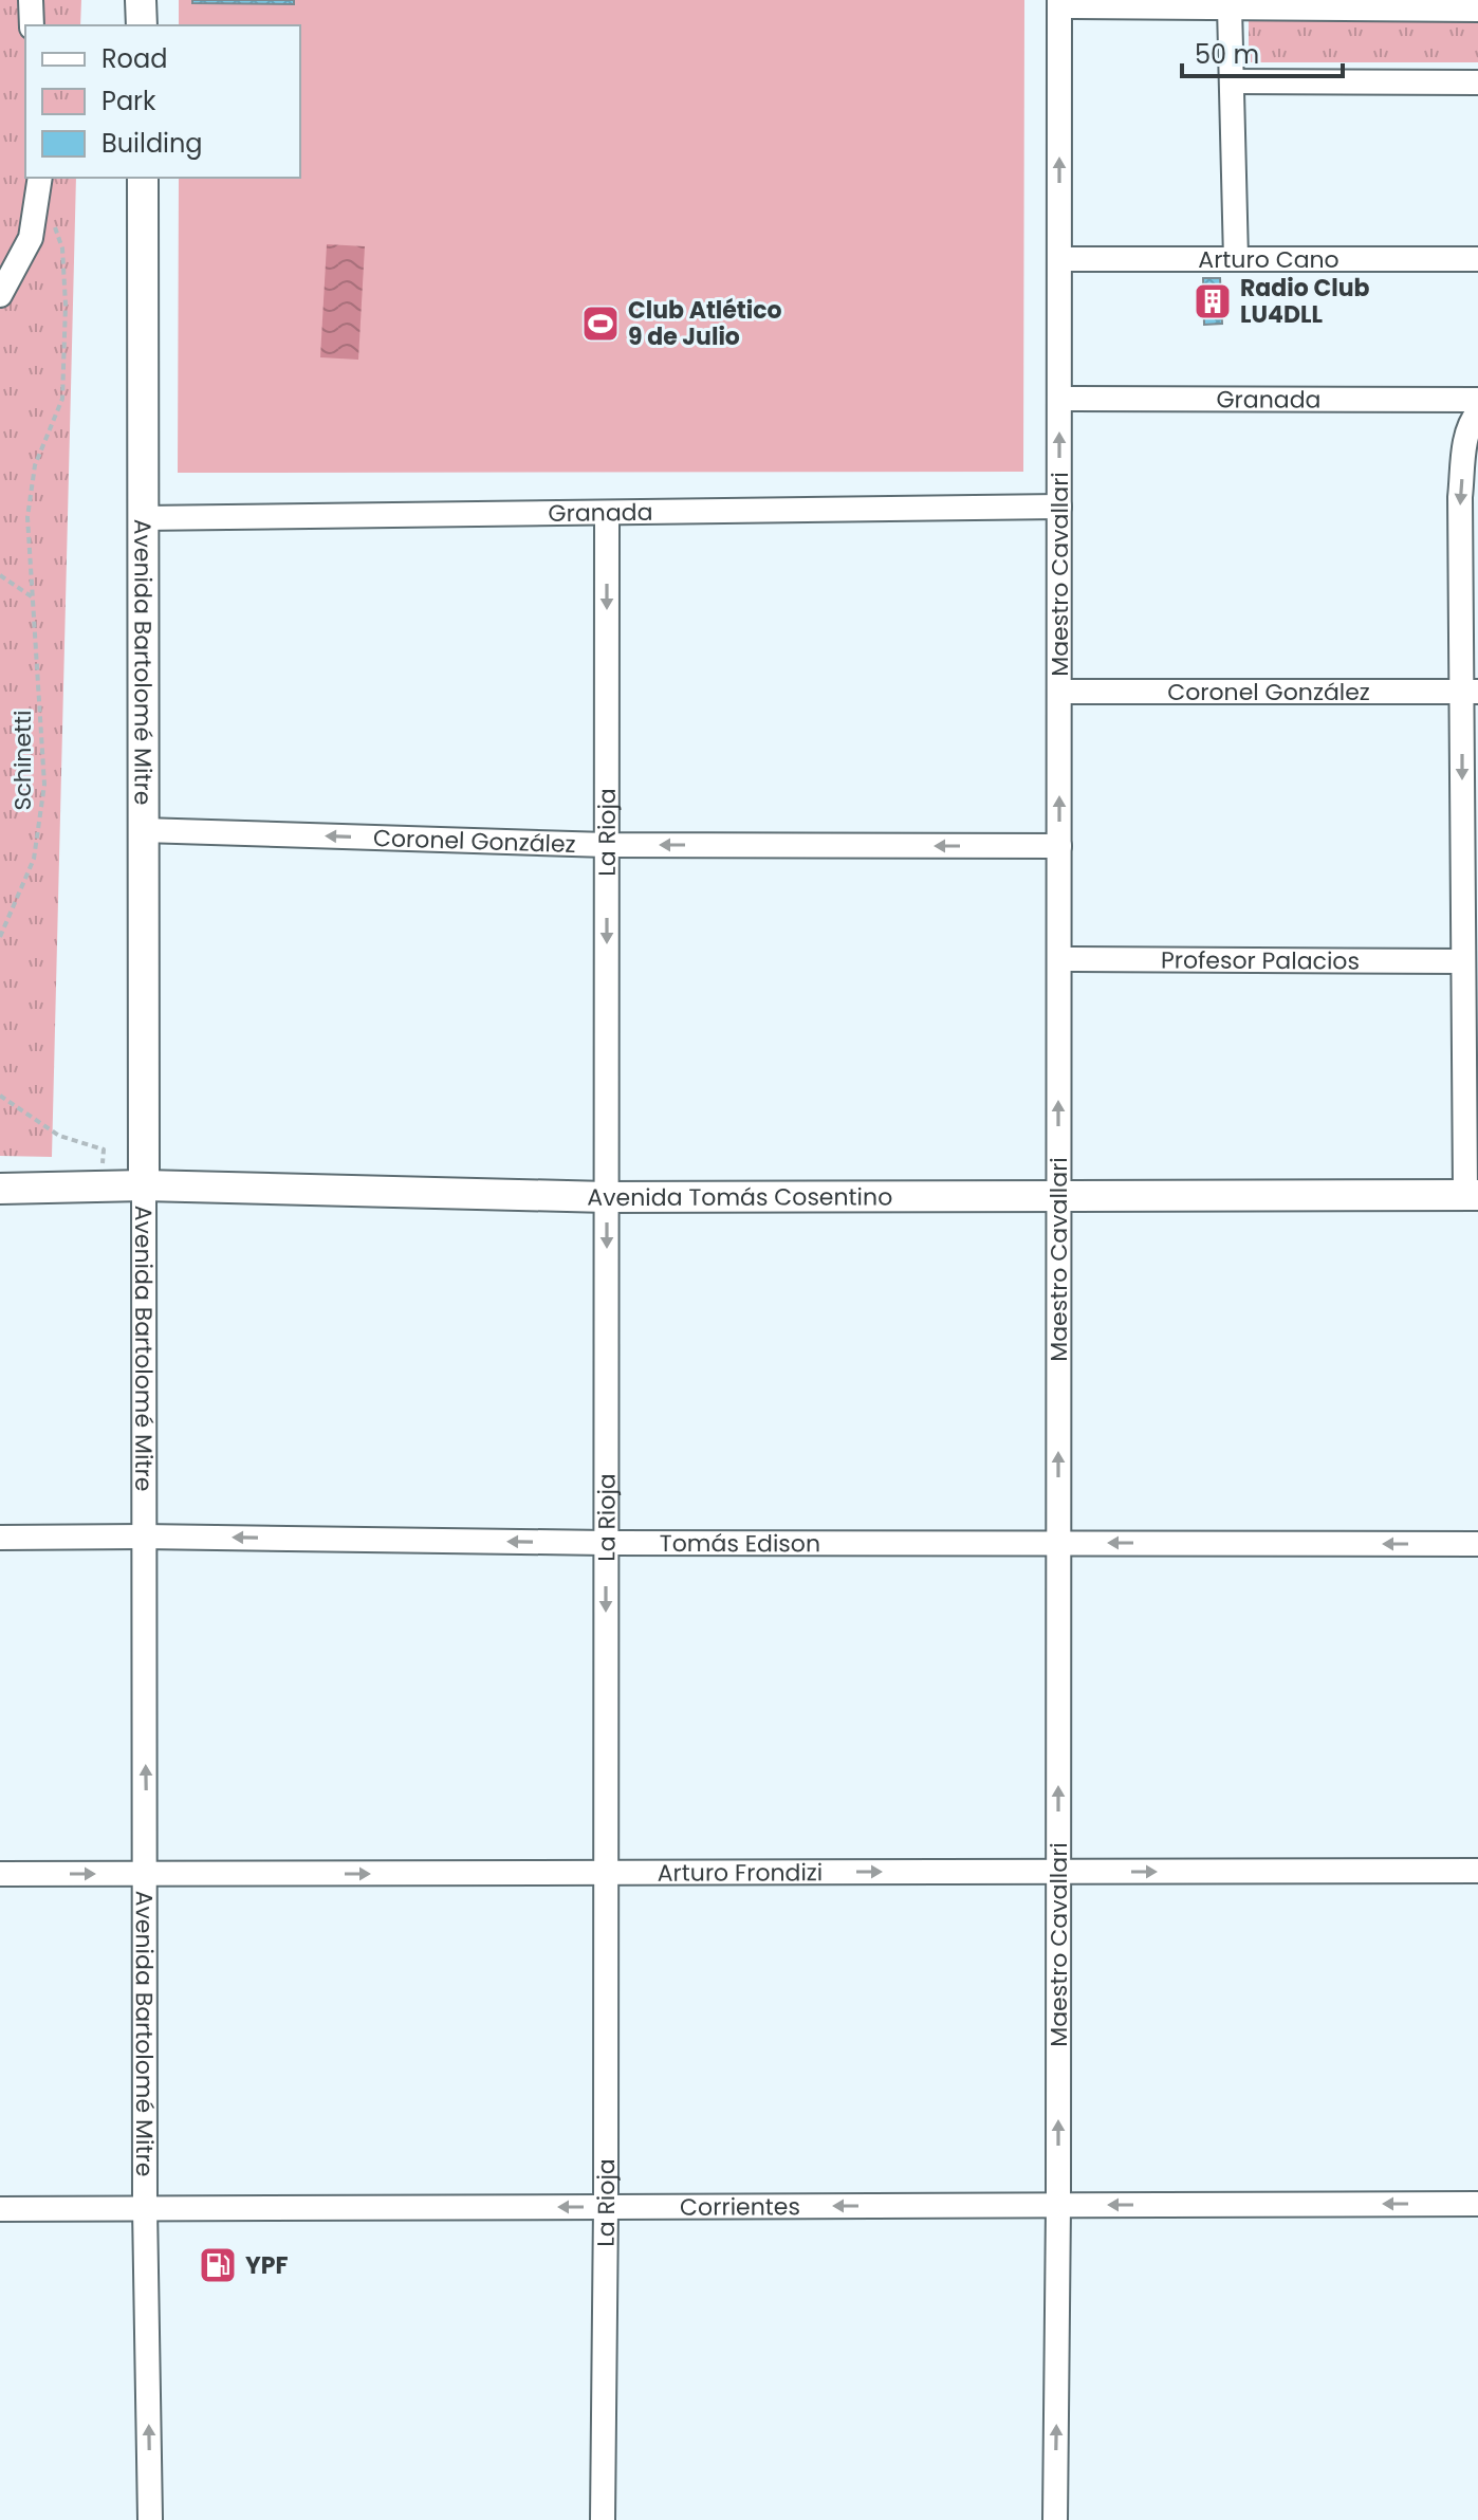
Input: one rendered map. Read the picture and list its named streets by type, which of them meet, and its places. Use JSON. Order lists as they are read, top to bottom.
{
  "streets": {
    "main road": ["Avenida Bartolomé Mitre", "Avenida Tomás Cosentino"],
    "street": [
      "Arturo Cano",
      "Granada",
      "Maestro Cavallari",
      "Coronel González",
      "La Rioja",
      "Profesor Palacios",
      "Tomás Edison",
      "Arturo Frondizi",
      "Corrientes"
    ],
    "path": ["Schinetti"]
  },
  "crossings": [
    ["Arturo Cano", "Maestro Cavallari"],
    ["Granada", "Maestro Cavallari"],
    ["Granada", "Avenida Bartolomé Mitre"],
    ["Granada", "La Rioja"],
    ["Maestro Cavallari", "Coronel González"],
    ["Maestro Cavallari", "Profesor Palacios"],
    ["Maestro Cavallari", "Avenida Tomás Cosentino"],
    ["Maestro Cavallari", "Tomás Edison"],
    ["Maestro Cavallari", "Arturo Frondizi"],
    ["Maestro Cavallari", "Corrientes"],
    ["Avenida Bartolomé Mitre", "Coronel González"],
    ["Avenida Bartolomé Mitre", "Avenida Tomás Cosentino"],
    ["Avenida Bartolomé Mitre", "Tomás Edison"],
    ["Avenida Bartolomé Mitre", "Arturo Frondizi"],
    ["Avenida Bartolomé Mitre", "Corrientes"],
    ["Coronel González", "La Rioja"],
    ["La Rioja", "Avenida Tomás Cosentino"],
    ["La Rioja", "Tomás Edison"],
    ["La Rioja", "Arturo Frondizi"],
    ["La Rioja", "Corrientes"]
  ],
  "one_way": [
    "Maestro Cavallari",
    "Coronel González",
    "La Rioja",
    "Tomás Edison",
    "Arturo Frondizi",
    "Corrientes"
  ],
  "places": {
    "building": ["Radio Club LU4DLL"],
    "sports": ["Club Atlético 9 de Julio"],
    "fuel station": ["YPF"]
  },
  "legend": ["Road", "Park", "Building"],
  "scale_bar": "50 m"
}
